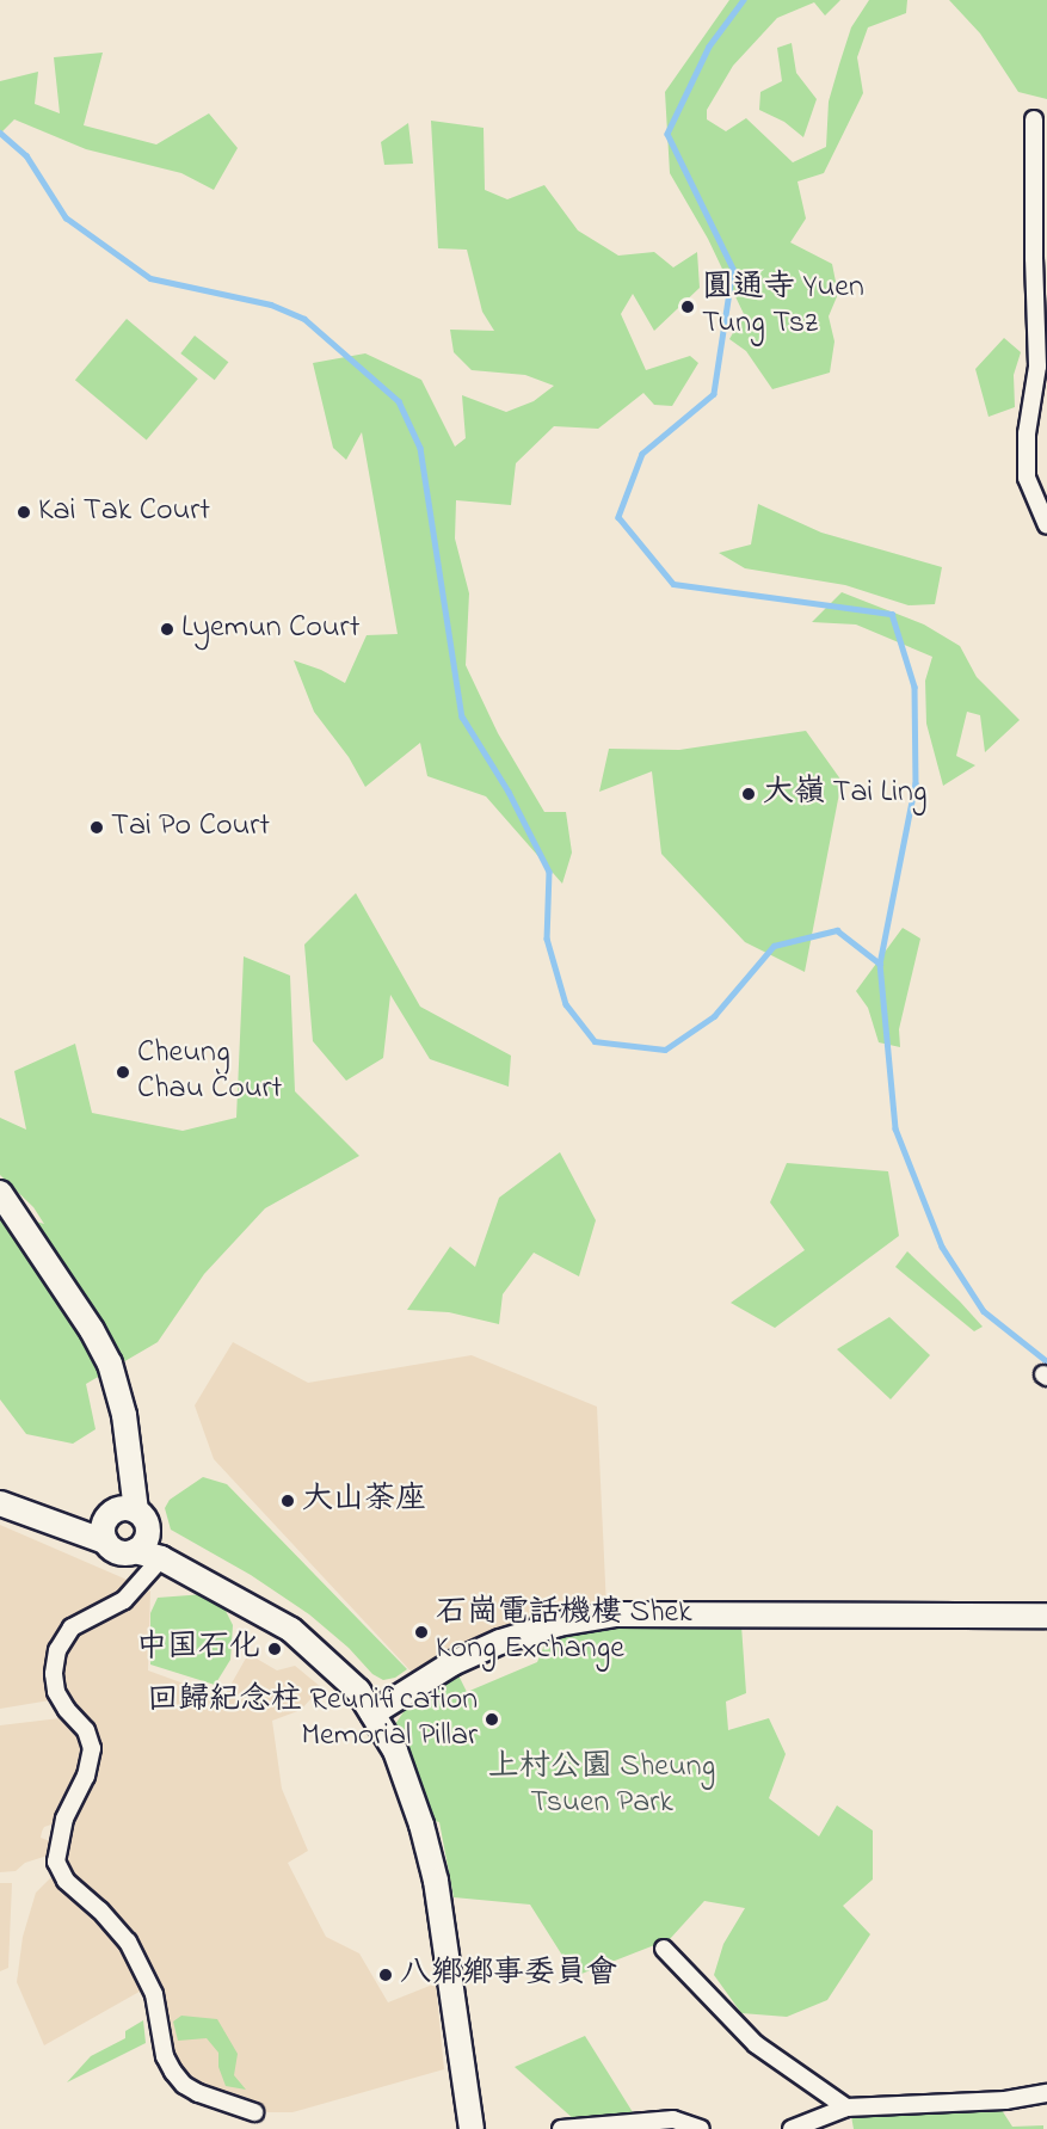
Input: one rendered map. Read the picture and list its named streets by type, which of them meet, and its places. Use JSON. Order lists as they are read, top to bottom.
{
  "parks": ["上村公園 Sheung Tsuen Park"],
  "places": [
    "圓通寺 Yuen Tung Tsz",
    "Kai Tak Court",
    "Lyemun Court",
    "大嶺 Tai Ling",
    "Tai Po Court",
    "Cheung Chau Court",
    "大山荼座",
    "石崗電話機樓 Shek Kong Exchange",
    "中国石化",
    "回歸紀念柱 Reunification Memorial Pillar",
    "八鄉鄉事委員會"
  ]
}
